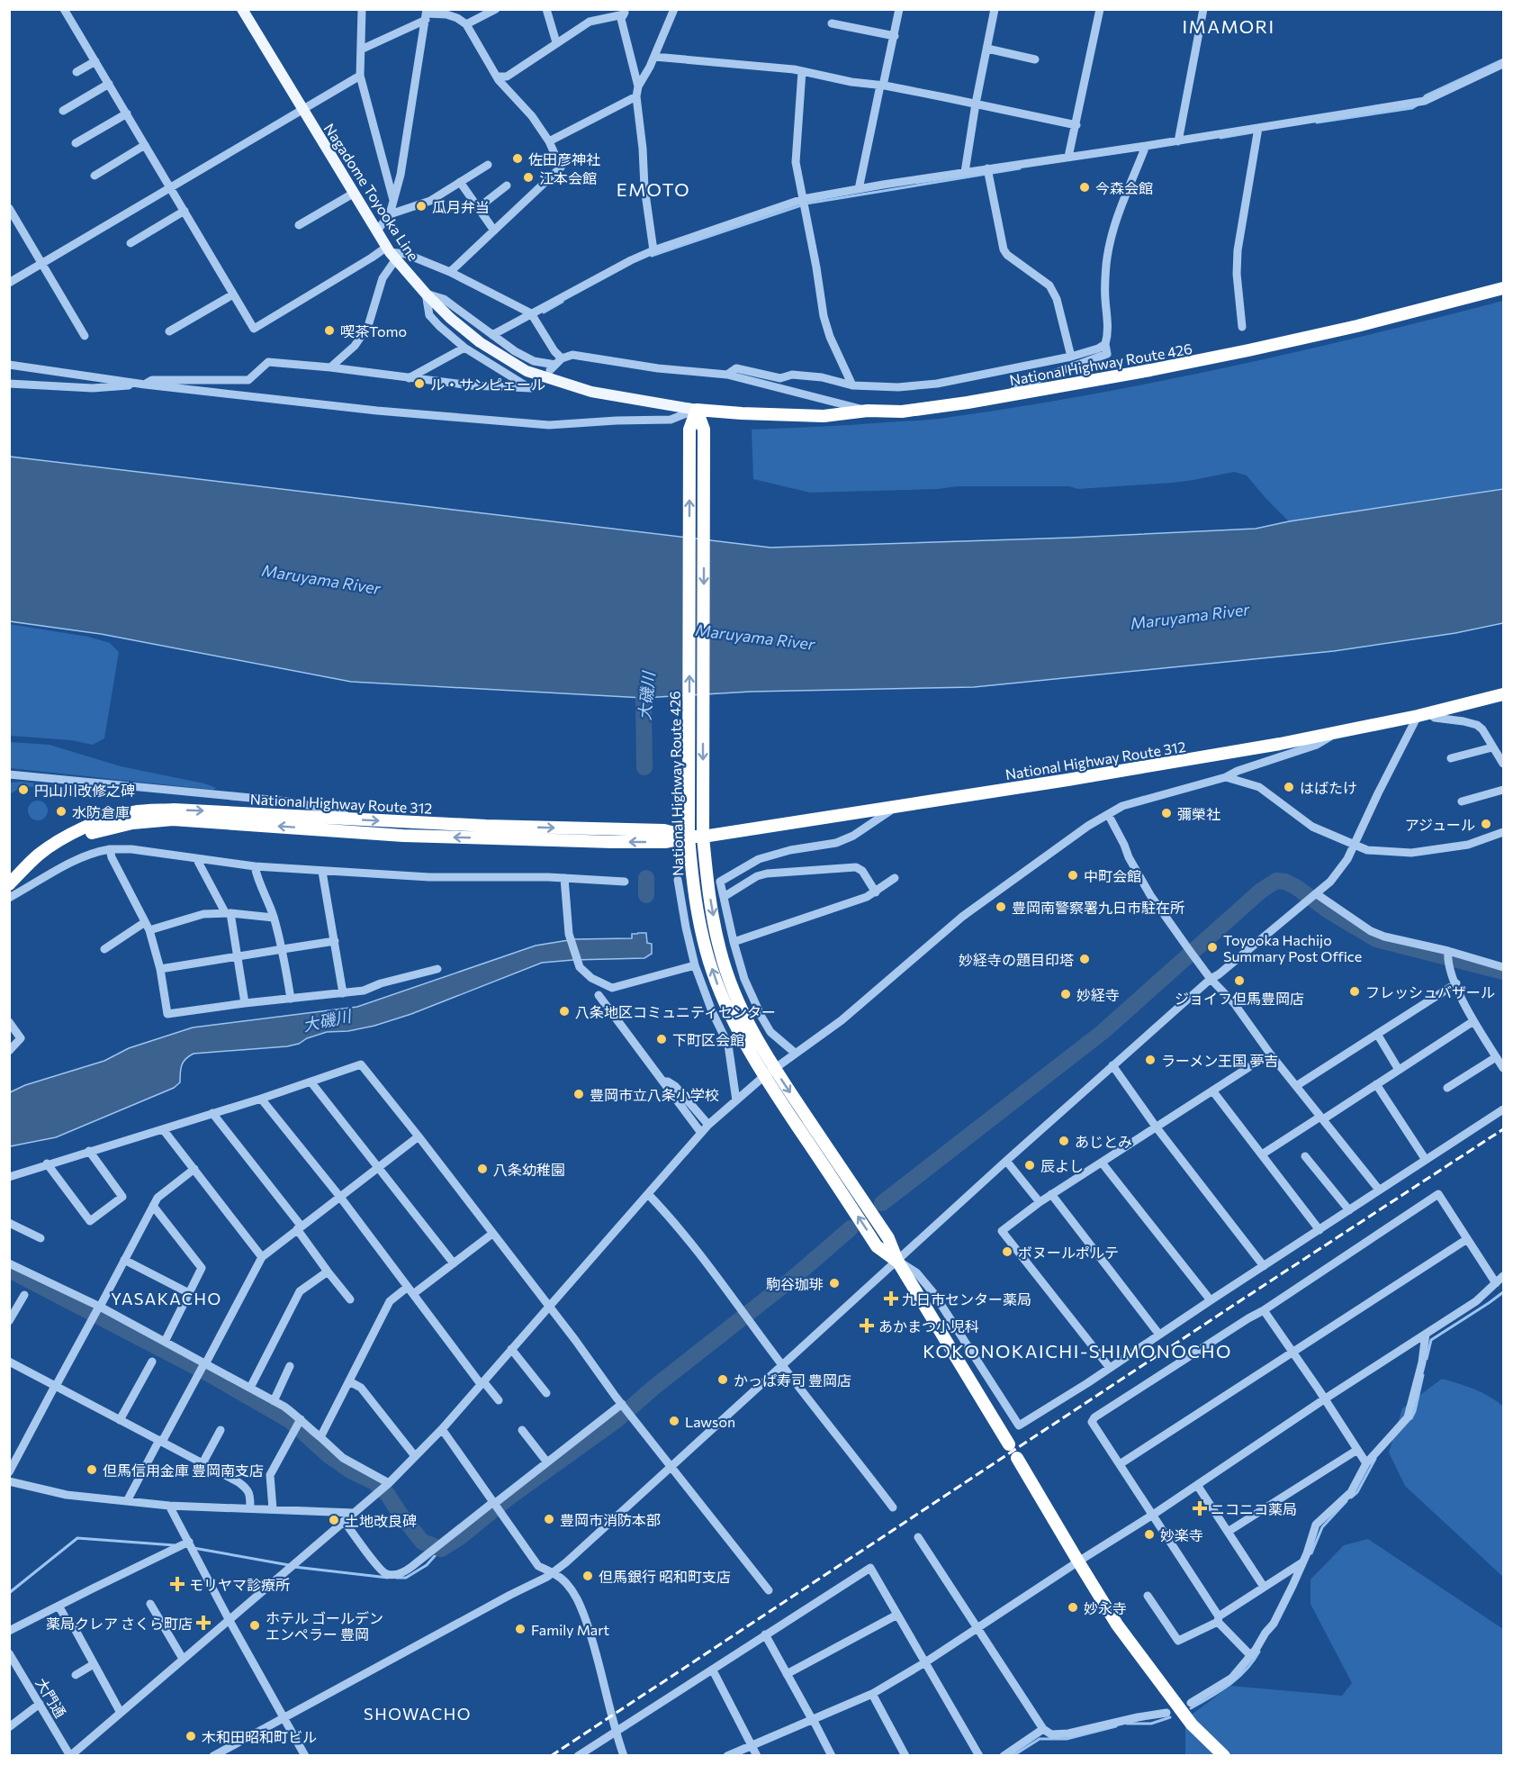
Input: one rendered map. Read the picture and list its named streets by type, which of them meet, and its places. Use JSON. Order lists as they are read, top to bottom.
{
  "streets": {
    "highway": ["National Highway Route 426", "National Highway Route 312"],
    "main road": ["Nagadome Toyooka Line"],
    "street": ["大門通"]
  },
  "crossings": [
    ["Nagadome Toyooka Line", "National Highway Route 426"],
    ["National Highway Route 426", "National Highway Route 312"]
  ],
  "districts": [
    "IMAMORI",
    "EMOTO",
    "YASAKACHO",
    "KOKONOKAICHI-SHIMONOCHO",
    "SHOWACHO"
  ],
  "water": ["Maruyama River", "大磯川"],
  "places": {
    "other": [
      "佐田彦神社",
      "江本会館",
      "今森会館",
      "瓜月弁当",
      "喫茶Tomo",
      "ル・サンピェール",
      "はばたけ",
      "円山川改修之碑",
      "水防倉庫",
      "彌榮社",
      "アジュール",
      "中町会館",
      "豊岡南警察署九日市駐在所",
      "Toyooka Hachijo Summary Post Office",
      "妙経寺の題目印塔",
      "ジョイフ但馬豊岡店",
      "フレッシュバザール",
      "妙経寺",
      "八条地区コミュニティセンター",
      "下町区会館",
      "ラーメン王国 夢吉",
      "豊岡市立八条小学校",
      "あじとみ",
      "辰よし",
      "八条幼稚園",
      "ボヌールポルテ",
      "駒谷珈琲",
      "かっぱ寿司 豊岡店",
      "Lawson",
      "但馬信用金庫 豊岡南支店",
      "豊岡市消防本部",
      "土地改良碑",
      "妙楽寺",
      "但馬銀行 昭和町支店",
      "妙永寺",
      "ホテル ゴールデン エンペラー 豊岡",
      "Family Mart",
      "木和田昭和町ビル"
    ],
    "health": [
      "九日市センター薬局",
      "あかまつ小児科",
      "ニコニコ薬局",
      "モリヤマ診療所",
      "薬局クレア さくら町店"
    ]
  }
}
